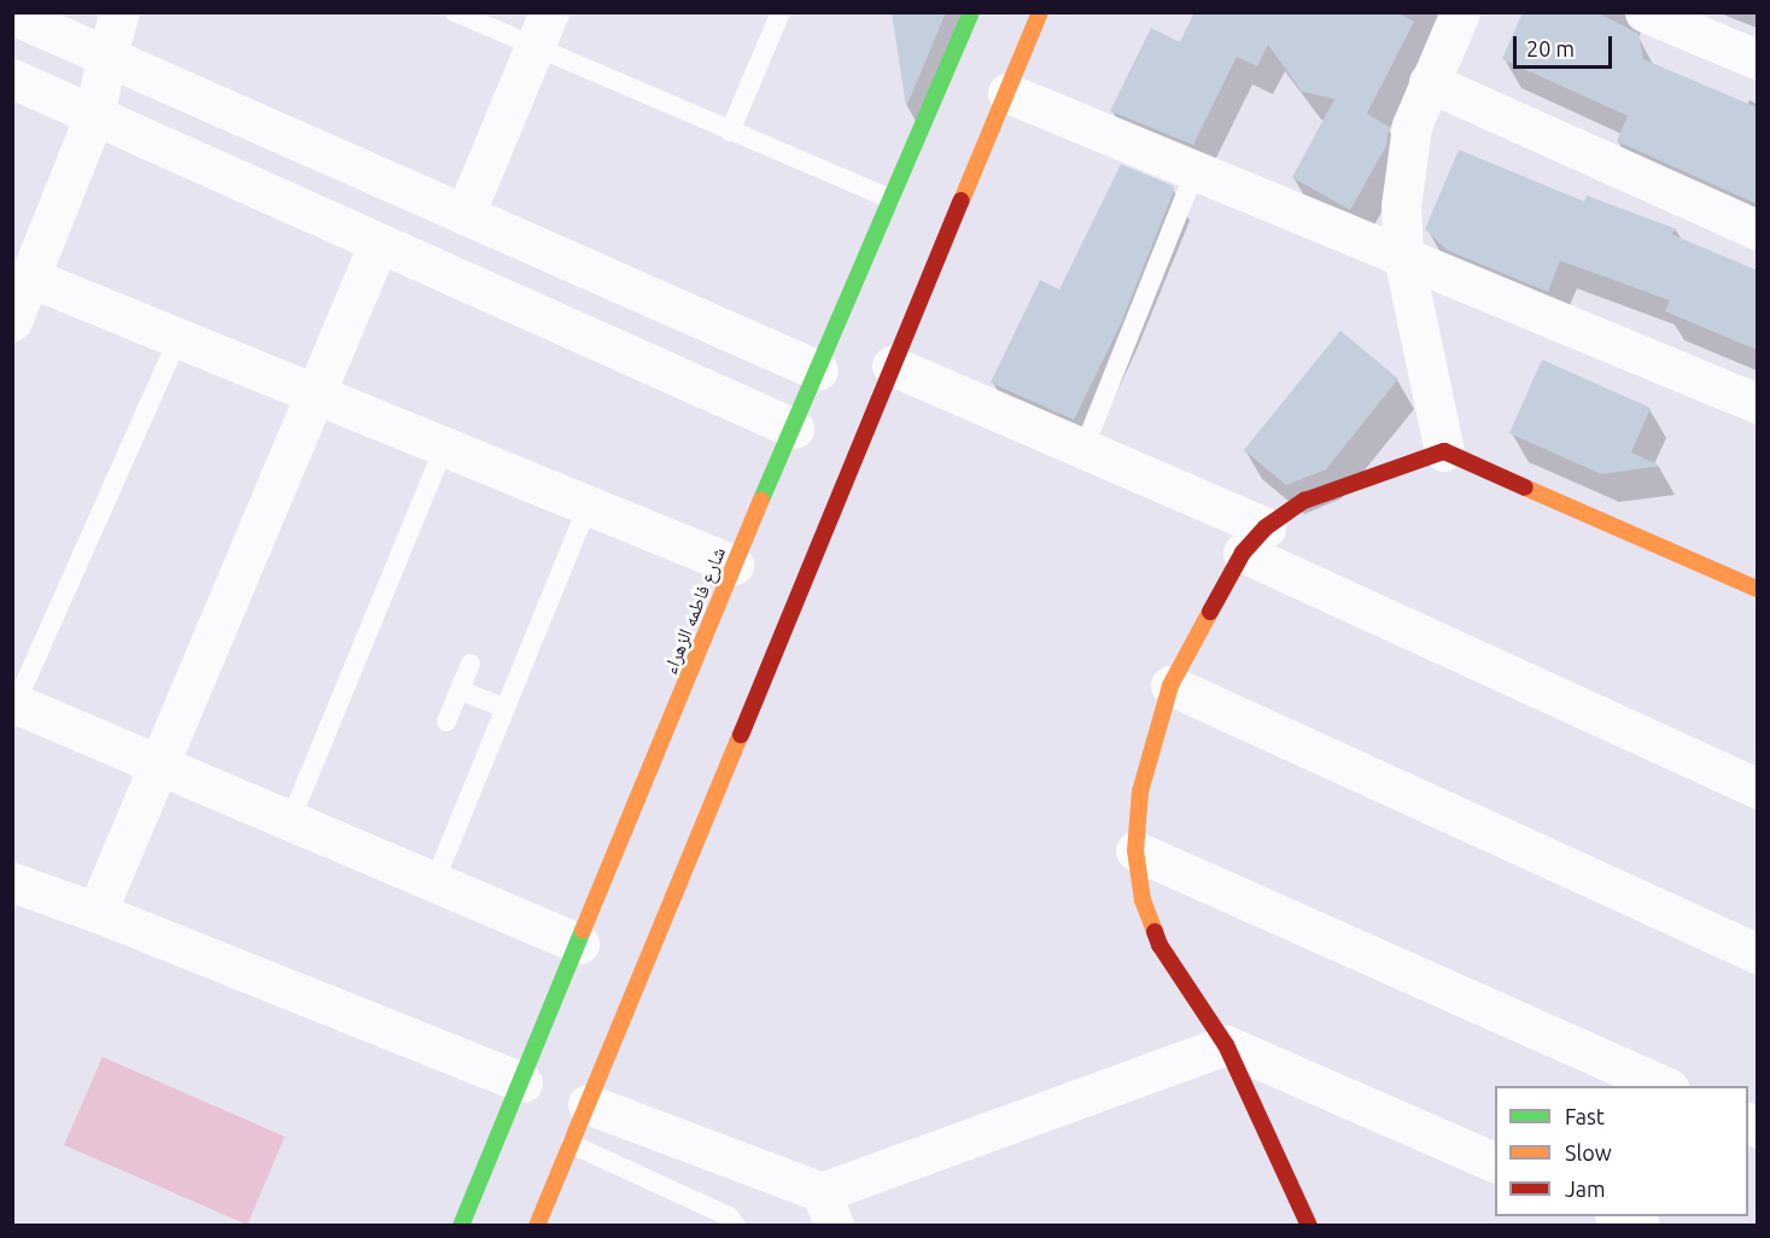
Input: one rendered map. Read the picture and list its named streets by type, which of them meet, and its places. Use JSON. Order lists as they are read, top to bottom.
{
  "streets": {
    "street": ["شارع فاطمه الزهراء"]
  },
  "legend": ["Fast", "Slow", "Jam"],
  "scale_bar": "20 m"
}
